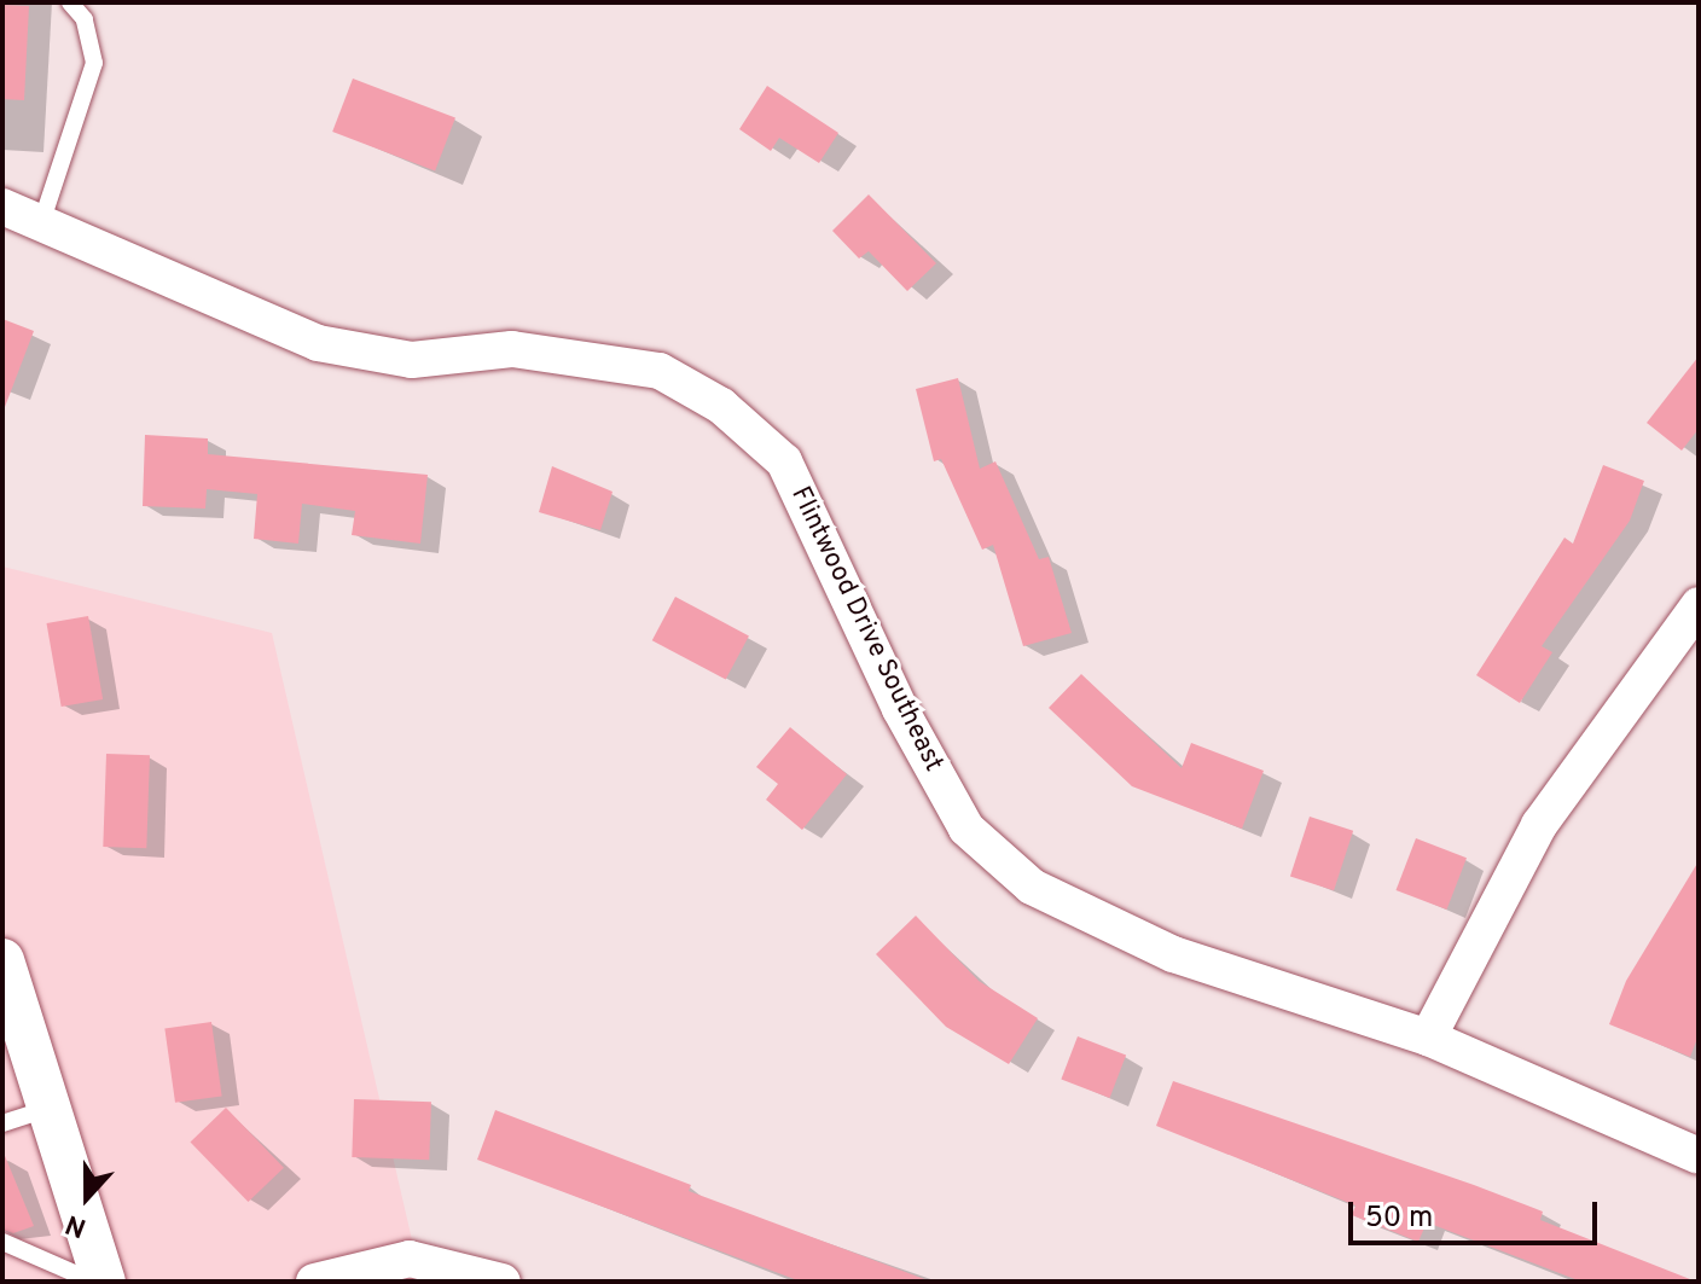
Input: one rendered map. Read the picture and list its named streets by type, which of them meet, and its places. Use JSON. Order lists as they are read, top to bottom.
{
  "streets": {
    "street": ["Flintwood Drive Southeast"]
  },
  "scale_bar": "50 m",
  "north": "bottom"
}
